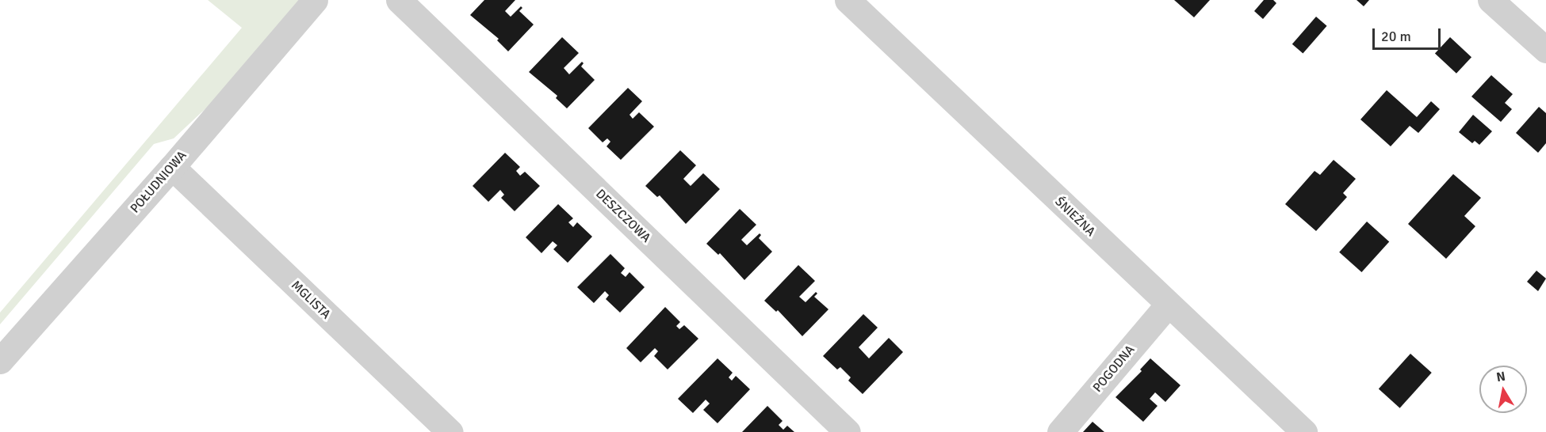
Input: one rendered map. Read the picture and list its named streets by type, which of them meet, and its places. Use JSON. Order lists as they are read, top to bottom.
{
  "streets": {
    "street": [
      "POŁUDNIOWA",
      "DESZCZOWA",
      "ŚNIEŻNA",
      "MGLISTA",
      "POGODNA"
    ]
  },
  "crossings": [
    ["POŁUDNIOWA", "MGLISTA"],
    ["ŚNIEŻNA", "POGODNA"]
  ],
  "scale_bar": "20 m",
  "north": "top"
}
